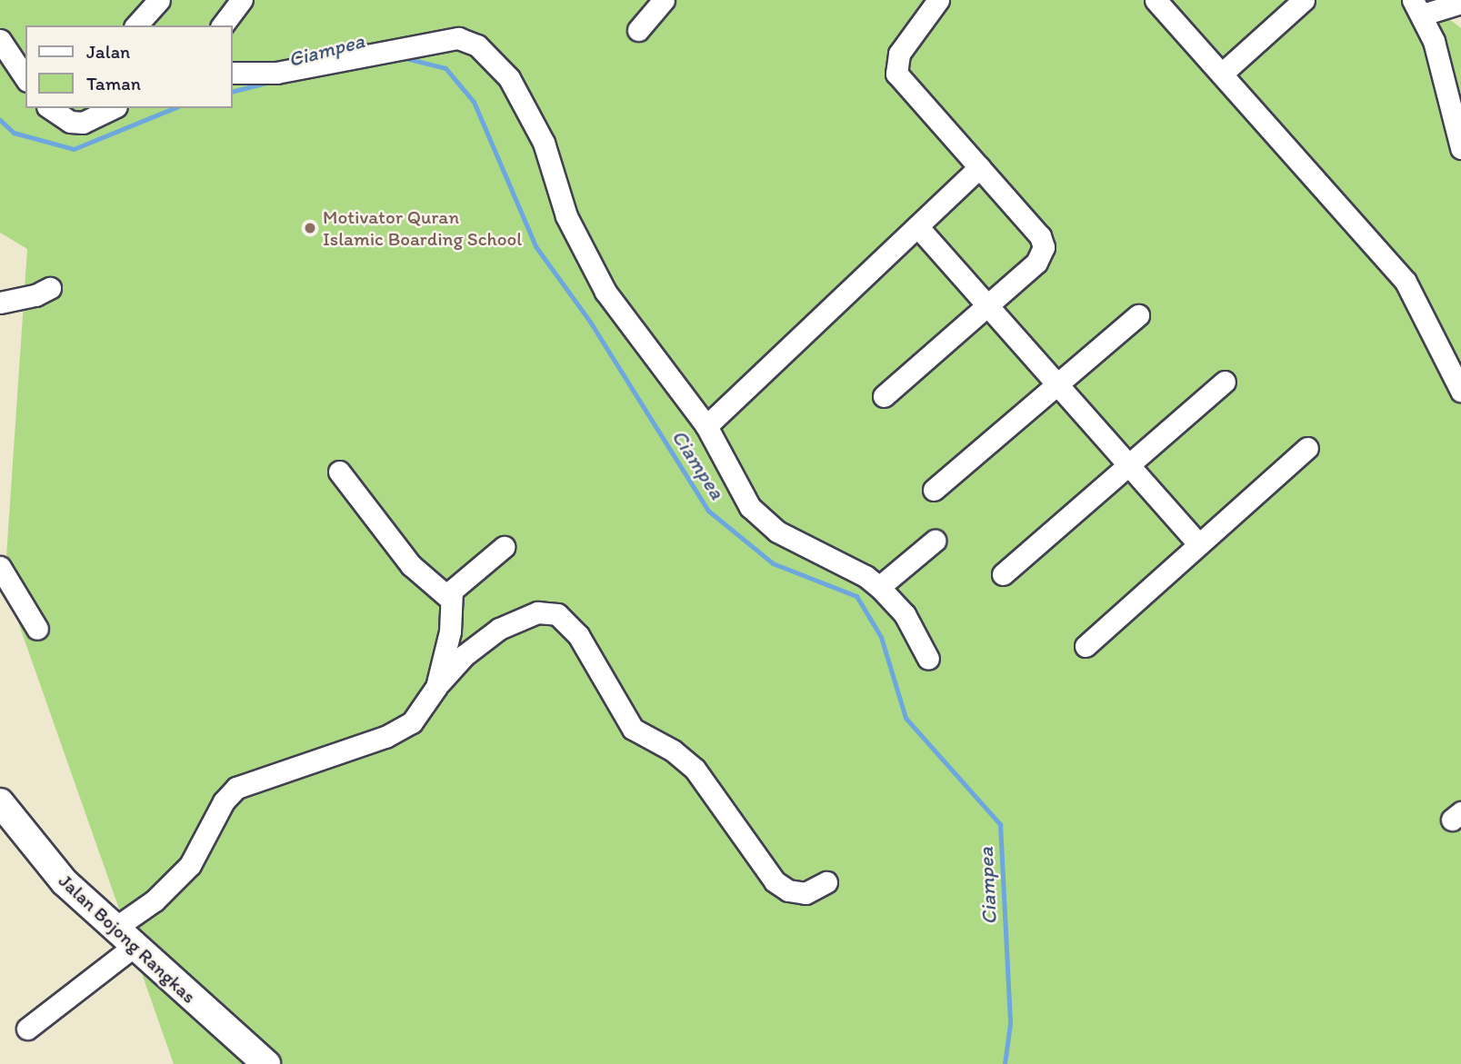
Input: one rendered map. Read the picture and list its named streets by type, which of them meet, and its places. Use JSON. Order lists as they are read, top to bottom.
{
  "streets": {
    "main road": ["Jalan Bojong Rangkas"]
  },
  "water": ["Ciampea"],
  "places": ["Motivator Quran Islamic Boarding School"],
  "legend": ["Jalan", "Taman"]
}
